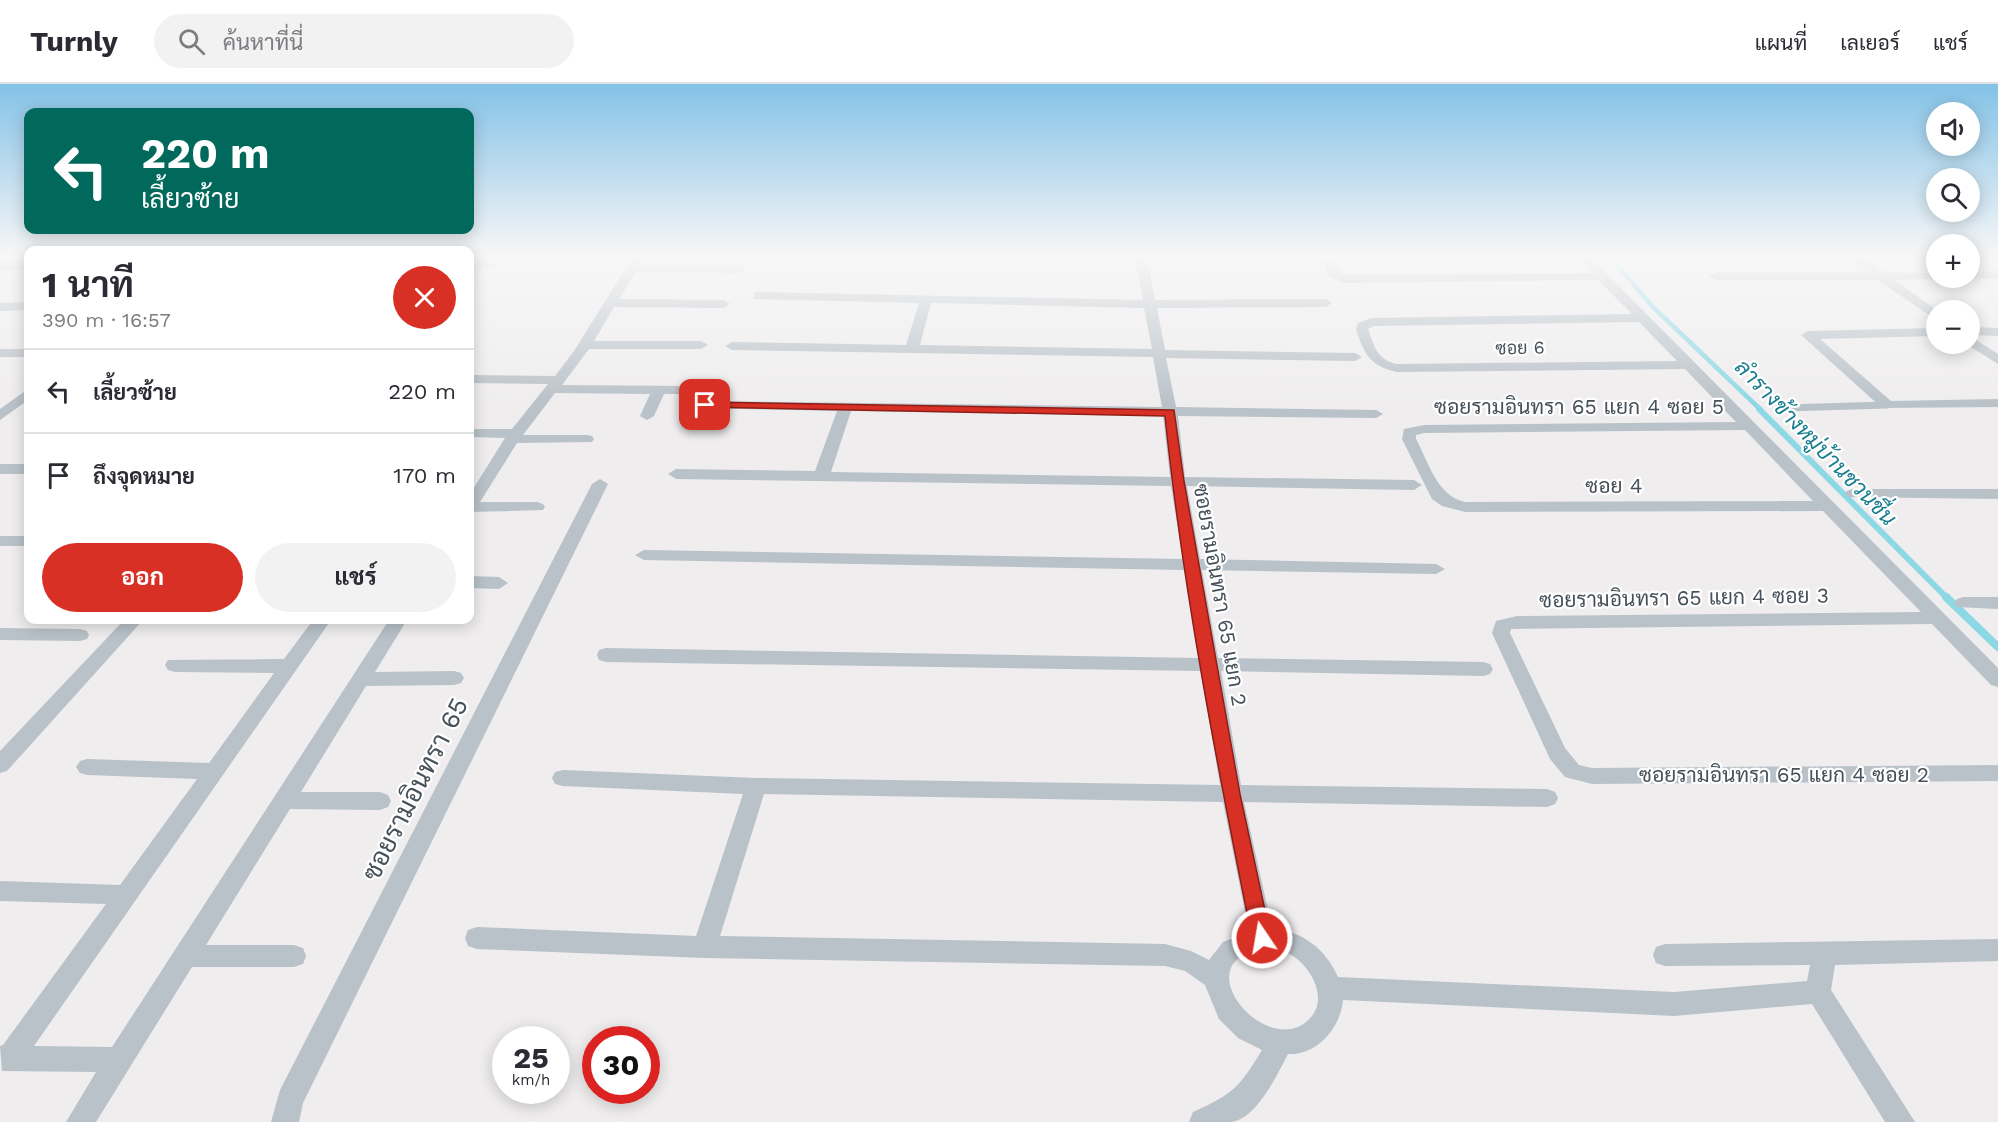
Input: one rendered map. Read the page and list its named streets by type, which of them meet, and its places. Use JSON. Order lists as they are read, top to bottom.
{
  "streets": {
    "street": [
      "ซอย 6",
      "ซอยรามอินทรา 65 แยก 4 ซอย 5",
      "ซอย 4",
      "ซอยรามอินทรา 65 แยก 2",
      "ซอยรามอินทรา 65 แยก 4 ซอย 3",
      "ซอยรามอินทรา 65 แยก 4 ซอย 2",
      "ซอยรามอินทรา 65"
    ]
  },
  "crossings": [
    ["ซอยรามอินทรา 65 แยก 4 ซอย 5", "ซอย 4"],
    ["ซอยรามอินทรา 65 แยก 4 ซอย 3", "ซอยรามอินทรา 65 แยก 4 ซอย 2"]
  ],
  "water": ["ลำรางข้างหมู่บ้านชวนชื่น"],
  "page": {
    "header": "Turnly",
    "search": "ค้นหาที่นี่",
    "nav": ["แผนที่", "เลเยอร์", "แชร์"],
    "map_buttons": ["+", "−"],
    "turn": ["220 m", "เลี้ยวซ้าย"],
    "heading": ["1 นาที", "390 m · 16:57"],
    "list": [
      {
        "name": "เลี้ยวซ้าย",
        "value": "220 m"
      },
      {
        "name": "ถึงจุดหมาย",
        "value": "170 m"
      }
    ],
    "buttons": ["ออก", "แชร์"],
    "speed": "25 km/h",
    "limit": "30"
  }
}
